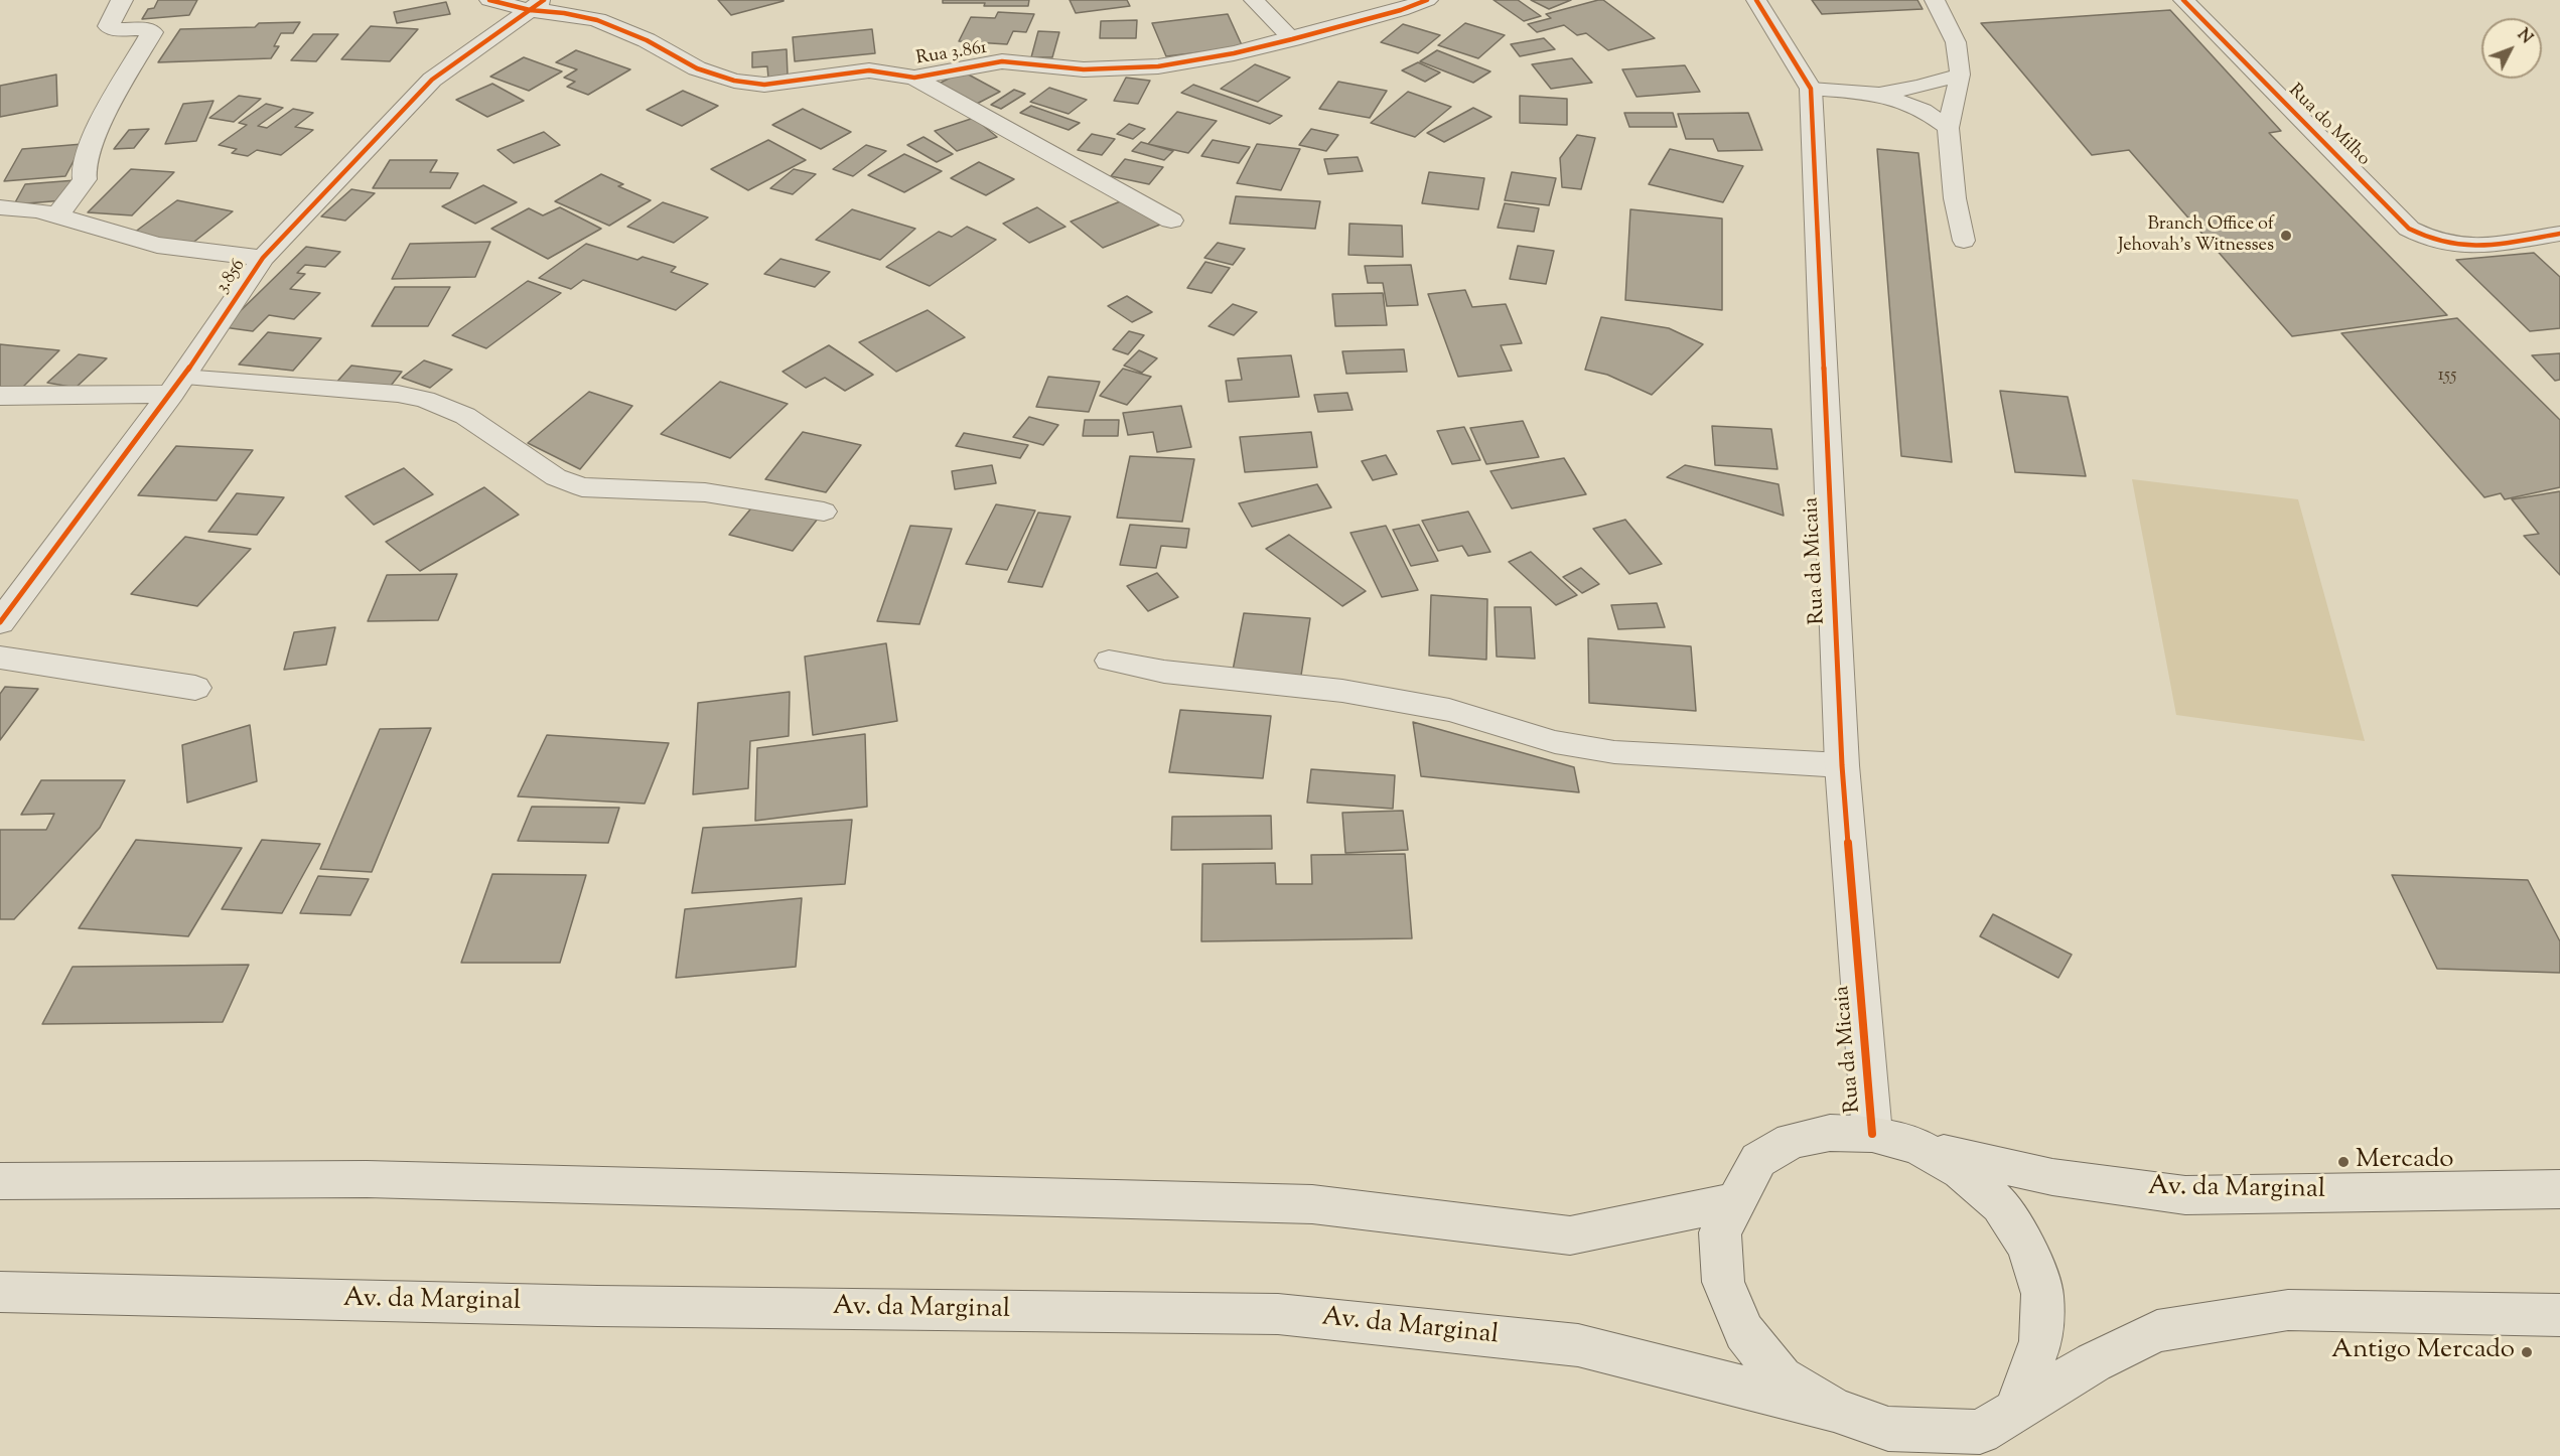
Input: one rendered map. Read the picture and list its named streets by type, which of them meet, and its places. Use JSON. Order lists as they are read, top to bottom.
{
  "streets": {
    "main road": ["Av. da Marginal"],
    "street": [
      "Rua 3.861",
      "Rua do Milho",
      "3.856",
      "Rua da Micaia"
    ]
  },
  "crossings": [
    ["Rua 3.861", "3.856"]
  ],
  "places": ["Branch Office of Jehovah's Witnesses", "Mercado", "Antigo Mercado"],
  "house_numbers": ["155"],
  "north": "top right"
}
